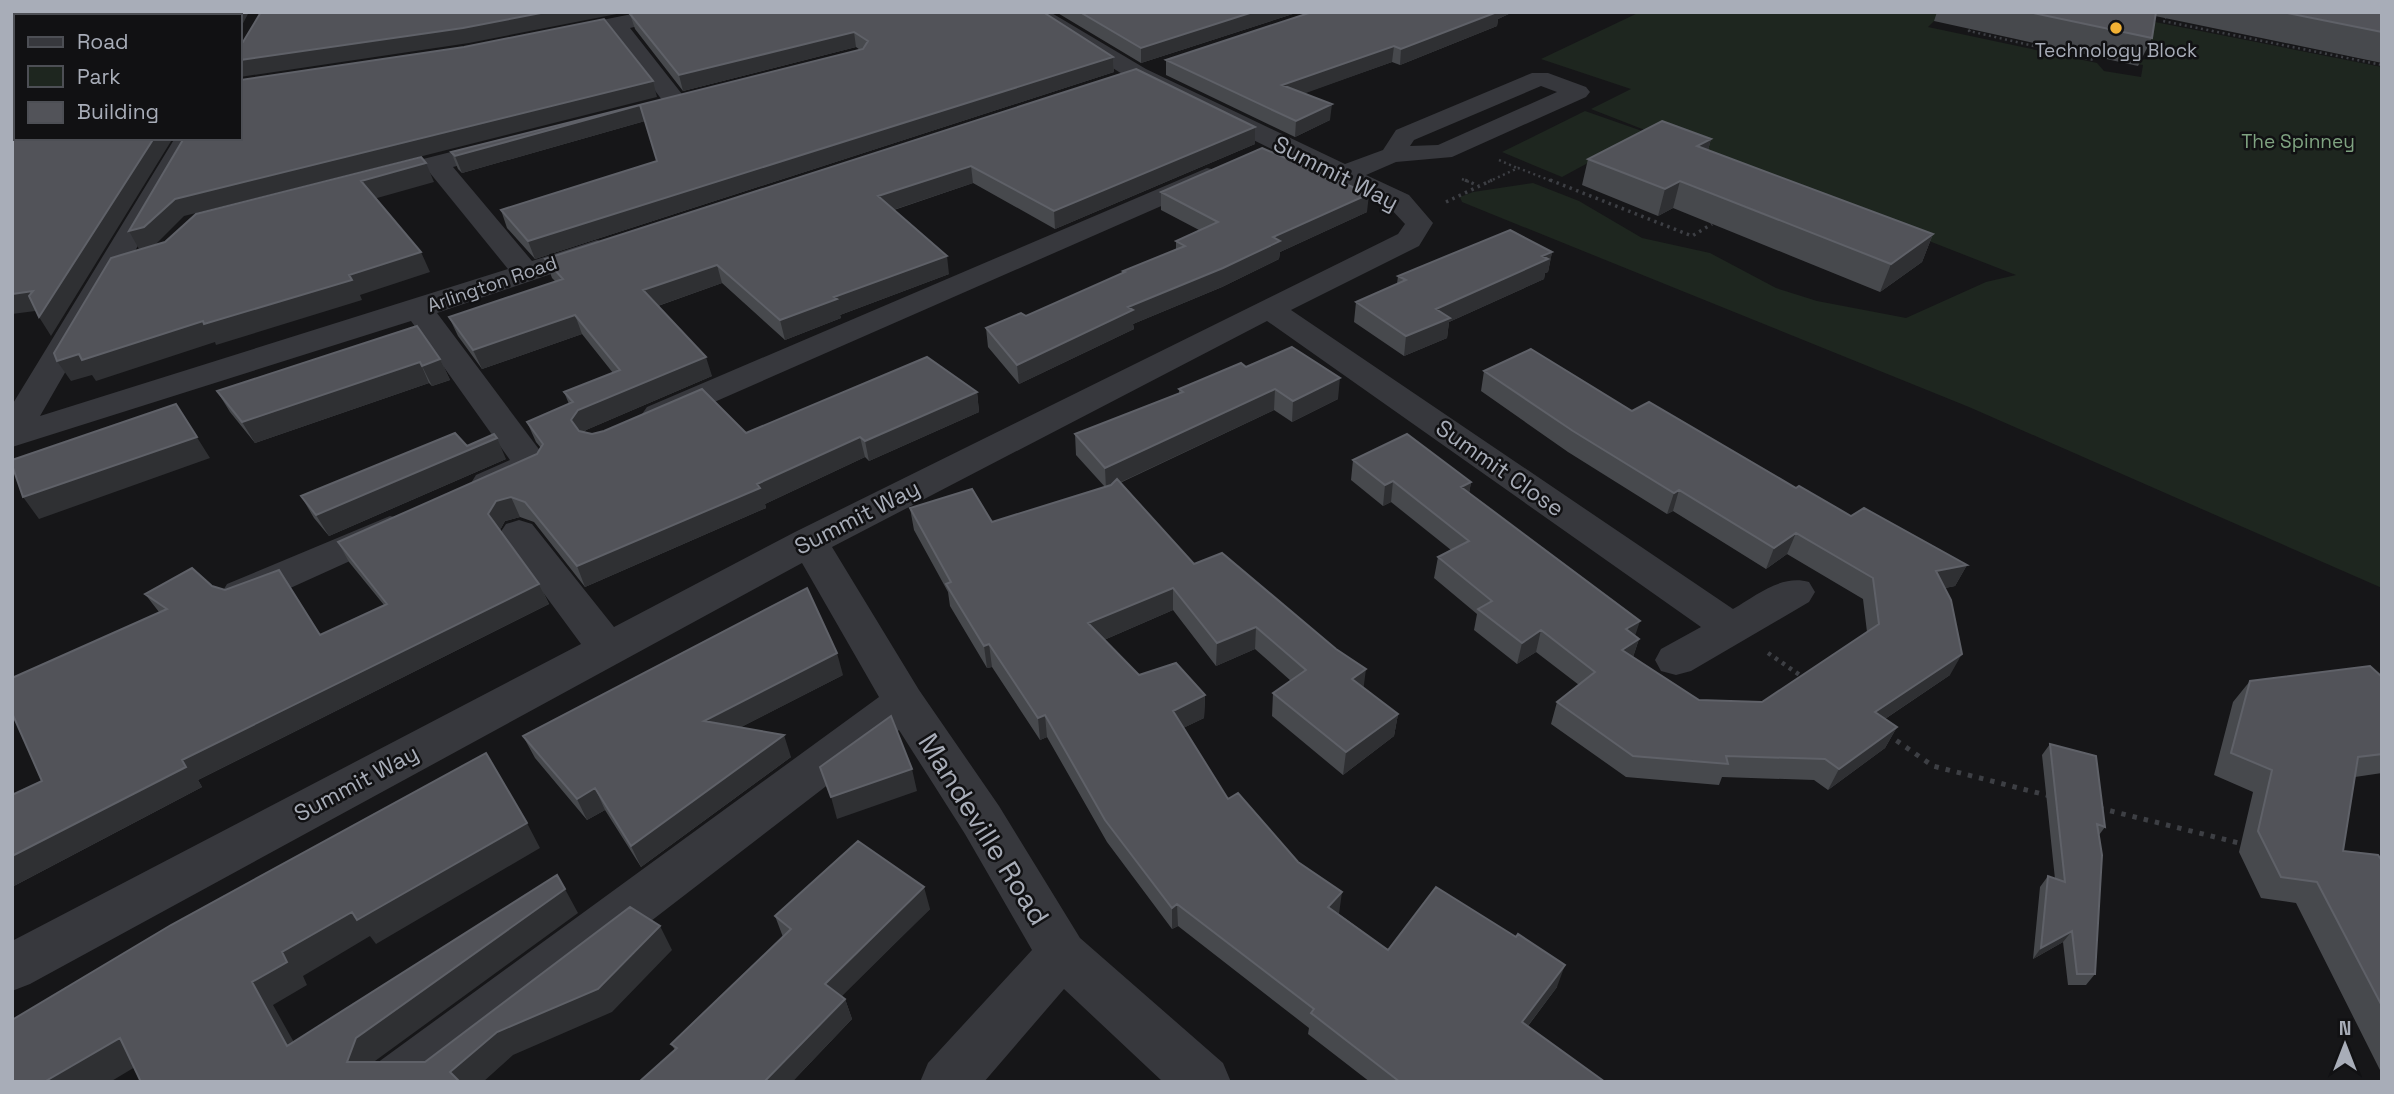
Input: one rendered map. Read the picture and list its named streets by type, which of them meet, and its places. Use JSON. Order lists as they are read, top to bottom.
{
  "streets": {
    "street": [
      "Summit Way",
      "Arlington Road",
      "Summit Close",
      "Mandeville Road"
    ]
  },
  "crossings": [
    ["Summit Way", "Summit Close"],
    ["Summit Way", "Mandeville Road"]
  ],
  "parks": ["The Spinney"],
  "places": ["Technology Block"],
  "legend": ["Road", "Park", "Building"],
  "north": "top"
}
